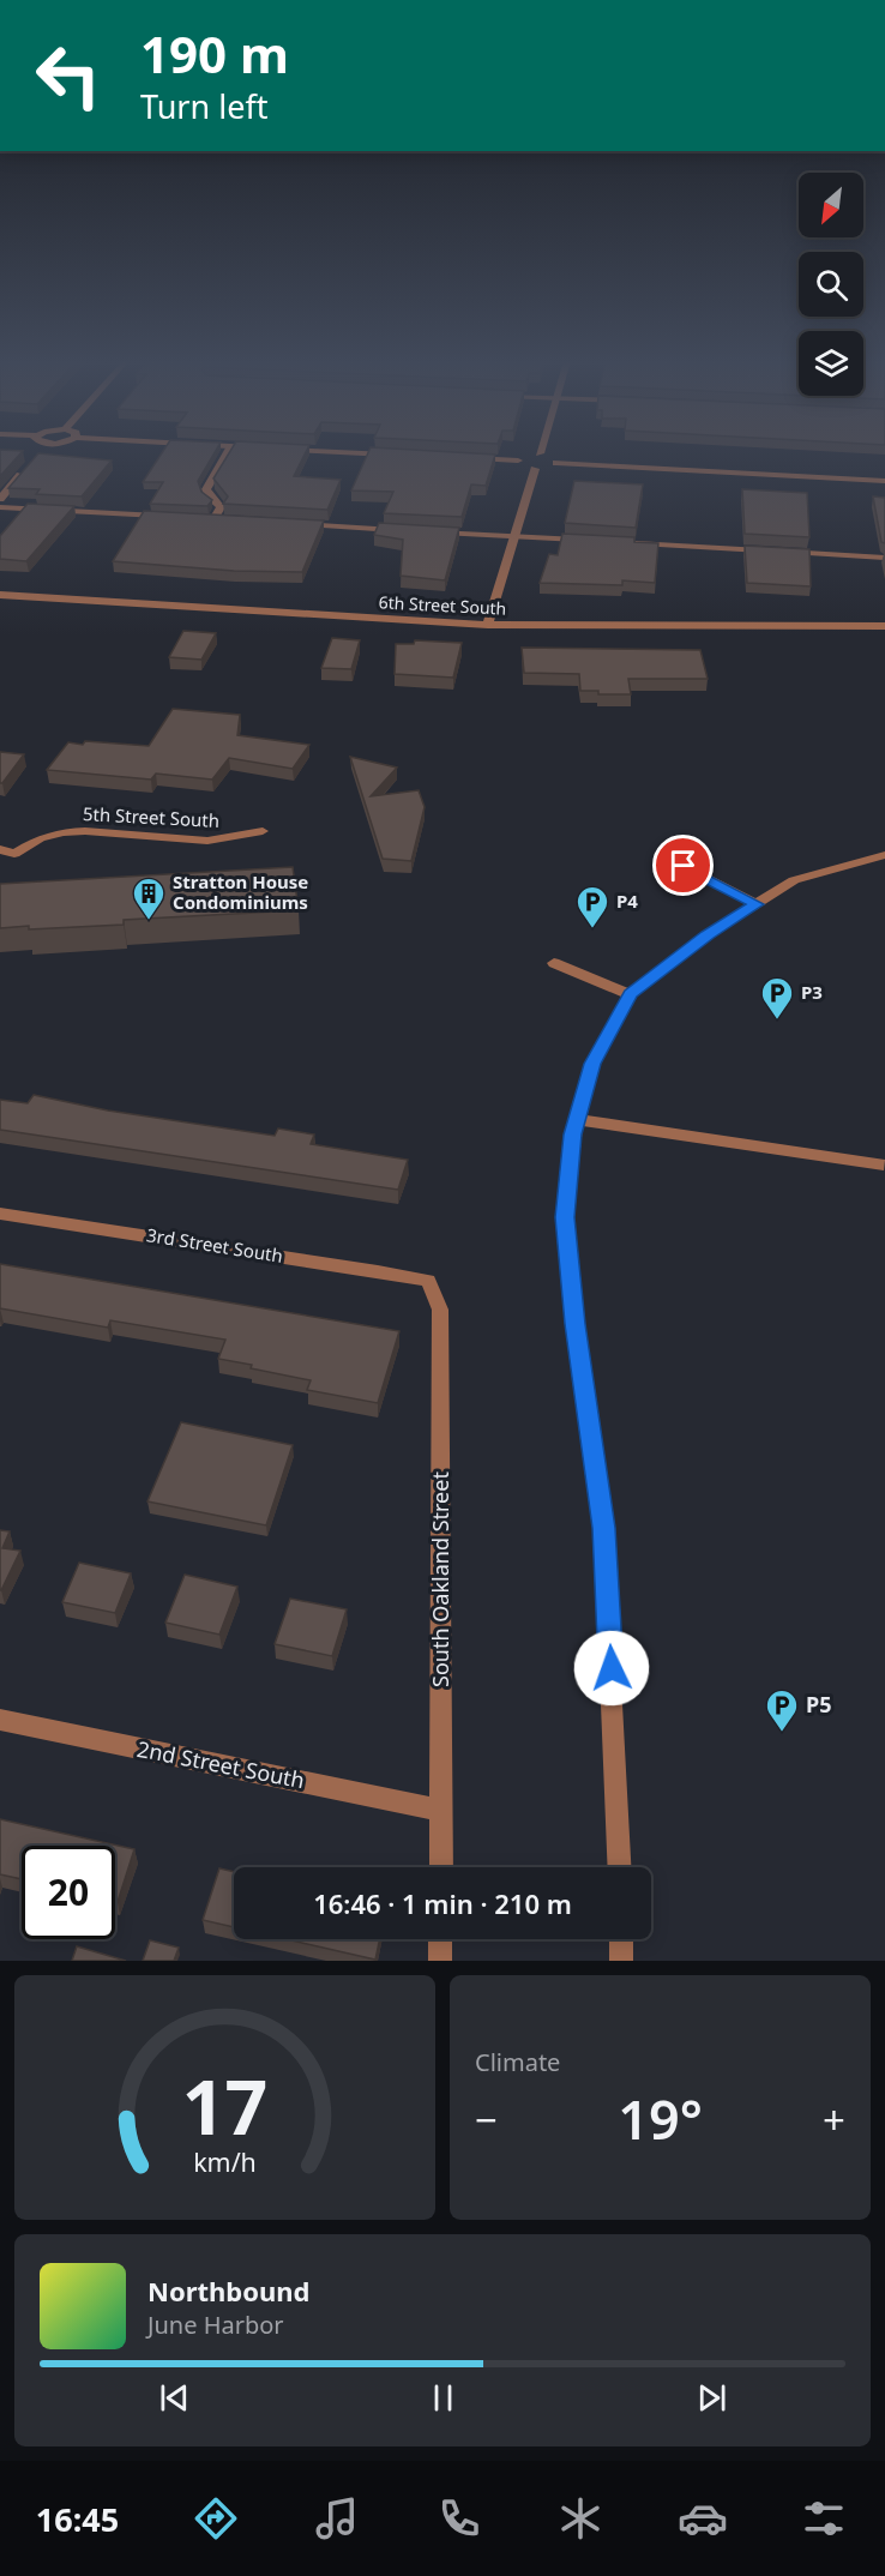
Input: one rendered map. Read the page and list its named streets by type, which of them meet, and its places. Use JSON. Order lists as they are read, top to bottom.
{
  "streets": {
    "street": [
      "6th Street South",
      "5th Street South",
      "3rd Street South",
      "South Oakland Street",
      "2nd Street South"
    ]
  },
  "crossings": [
    ["3rd Street South", "South Oakland Street"],
    ["South Oakland Street", "2nd Street South"]
  ],
  "places": {
    "building": ["Stratton House Condominiums"],
    "parking": ["P4", "P3", "P5"]
  },
  "north": "bottom left",
  "page": {
    "turn": ["190 m", "Turn left"],
    "limit": "20",
    "trip": "16:46 · 1 min · 210 m",
    "tile": "Climate",
    "heat": ["−", "19°", "+"],
    "song": ["Northbound", "June Harbor"],
    "tabs": "16:45",
    "gauge": ["17", "km/h"]
  }
}
